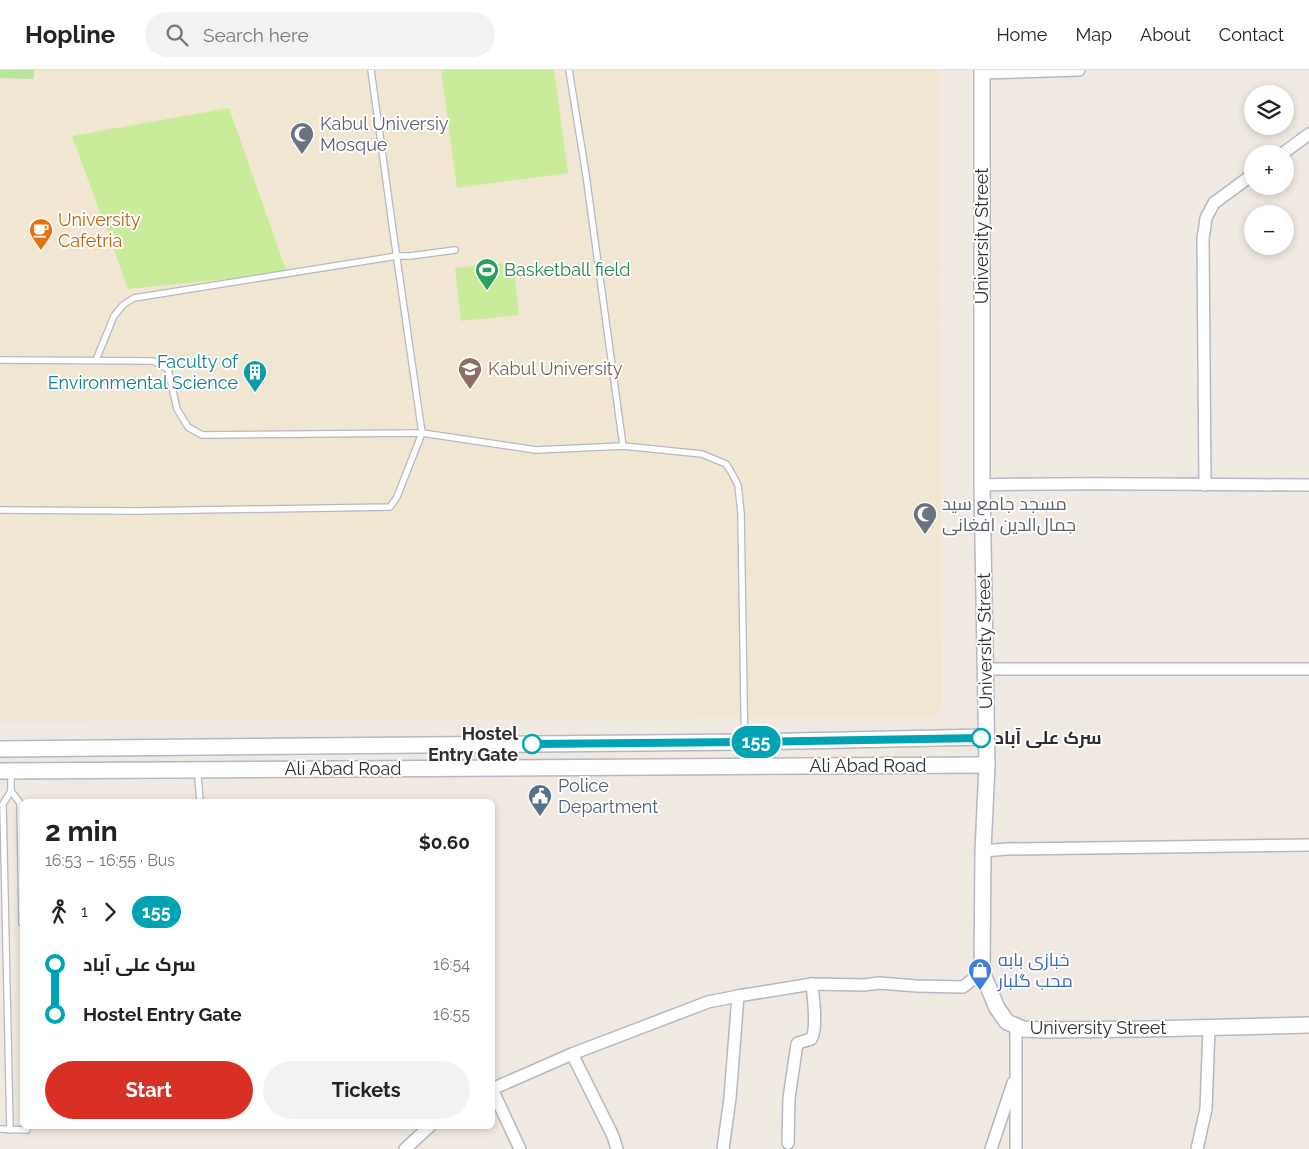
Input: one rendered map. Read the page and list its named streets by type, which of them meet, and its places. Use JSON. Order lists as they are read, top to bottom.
{
  "streets": {
    "street": ["University Street", "Ali Abad Road"]
  },
  "crossings": [
    ["University Street", "Ali Abad Road"]
  ],
  "places": {
    "mosque": ["Kabul Universiy Mosque", "مسجد جامع سید جمال‌الدین افغانی"],
    "cafe": ["University Cafetria"],
    "sports": ["Basketball field"],
    "school or university": ["Kabul University"],
    "building": ["Faculty of Environmental Science"],
    "other": ["سرک علی آباد", "Hostel Entry Gate"],
    "public building": ["Police Department"],
    "shop": ["خبازی بابه محب گلبار"]
  },
  "lines": ["bus line 155"],
  "page": {
    "header": "Hopline",
    "search": "Search here",
    "nav": [
      "Home",
      "Map",
      "About",
      "Contact"
    ],
    "on_map": "155",
    "map_buttons": ["+", "−"],
    "heading": ["2 min", "16:53 – 16:55 · Bus", "$0.60"],
    "legs": ["1", "155"],
    "list": [
      {
        "name": "سرک علی آباد",
        "value": "16:54"
      },
      {
        "name": "Hostel Entry Gate",
        "value": "16:55"
      }
    ],
    "buttons": ["Start", "Tickets"]
  }
}
